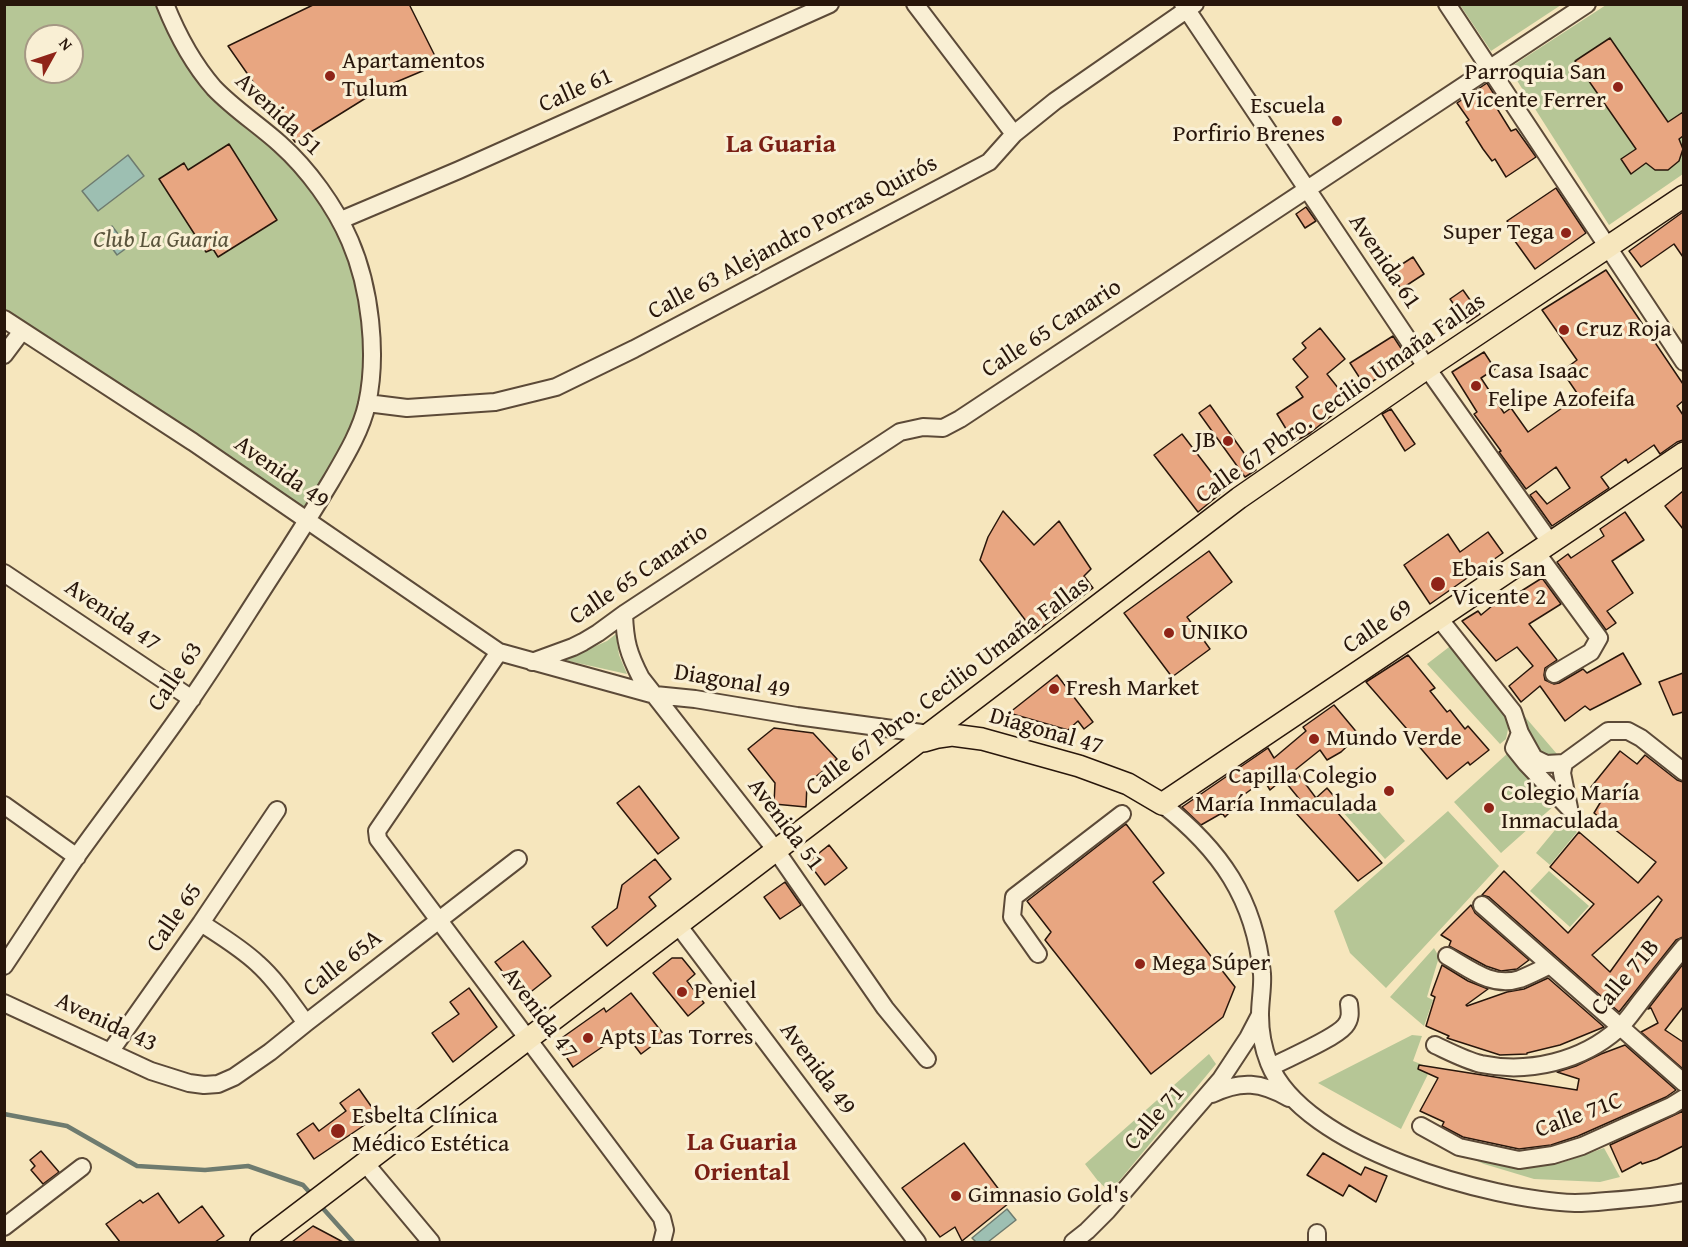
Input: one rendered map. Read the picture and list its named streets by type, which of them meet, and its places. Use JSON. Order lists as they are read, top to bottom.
{
  "streets": {
    "main road": ["Calle 67 Pbro. Cecilio Umaña Fallas", "Calle 69", "Diagonal 47"],
    "street": [
      "Calle 61",
      "Avenida 51",
      "Calle 63 Alejandro Porras Quirós",
      "Avenida 61",
      "Calle 65 Canario",
      "Avenida 49",
      "Avenida 47",
      "Calle 63",
      "Diagonal 49",
      "Calle 65",
      "Calle 65A",
      "Calle 71B",
      "Avenida 43",
      "Calle 71C",
      "Calle 71"
    ]
  },
  "crossings": [
    ["Calle 61", "Avenida 51"],
    ["Avenida 51", "Calle 63 Alejandro Porras Quirós"],
    ["Avenida 51", "Calle 65 Canario"],
    ["Avenida 51", "Calle 67 Pbro. Cecilio Umaña Fallas"],
    ["Avenida 51", "Calle 63"],
    ["Avenida 51", "Diagonal 49"],
    ["Calle 63 Alejandro Porras Quirós", "Avenida 61"],
    ["Calle 63 Alejandro Porras Quirós", "Calle 63"],
    ["Avenida 61", "Calle 65 Canario"],
    ["Avenida 61", "Calle 67 Pbro. Cecilio Umaña Fallas"],
    ["Avenida 61", "Calle 69"],
    ["Calle 65 Canario", "Avenida 49"],
    ["Calle 65 Canario", "Diagonal 49"],
    ["Calle 67 Pbro. Cecilio Umaña Fallas", "Avenida 49"],
    ["Calle 67 Pbro. Cecilio Umaña Fallas", "Avenida 47"],
    ["Calle 67 Pbro. Cecilio Umaña Fallas", "Diagonal 49"],
    ["Calle 67 Pbro. Cecilio Umaña Fallas", "Diagonal 47"],
    ["Avenida 49", "Avenida 47"],
    ["Avenida 49", "Calle 63"],
    ["Avenida 49", "Diagonal 49"],
    ["Avenida 47", "Calle 63"],
    ["Avenida 47", "Calle 65A"],
    ["Calle 69", "Diagonal 47"],
    ["Calle 65", "Avenida 43"],
    ["Calle 65A", "Avenida 43"]
  ],
  "districts": ["La Guaria", "La Guaria Oriental"],
  "parks": ["Club La Guaria"],
  "places": [
    "Apartamentos Tulum",
    "Parroquia San Vicente Ferrer",
    "Escuela Porfirio Brenes",
    "Super Tega",
    "Cruz Roja",
    "Casa Isaac Felipe Azofeifa",
    "JB",
    "Ebais San Vicente 2",
    "UNIKO",
    "Fresh Market",
    "Mundo Verde",
    "Capilla Colegio María Inmaculada",
    "Colegio María Inmaculada",
    "Mega Súper",
    "Peniel",
    "Apts Las Torres",
    "Esbelta Clínica Médico Estética",
    "Gimnasio Gold's"
  ],
  "north": "top right"
}
